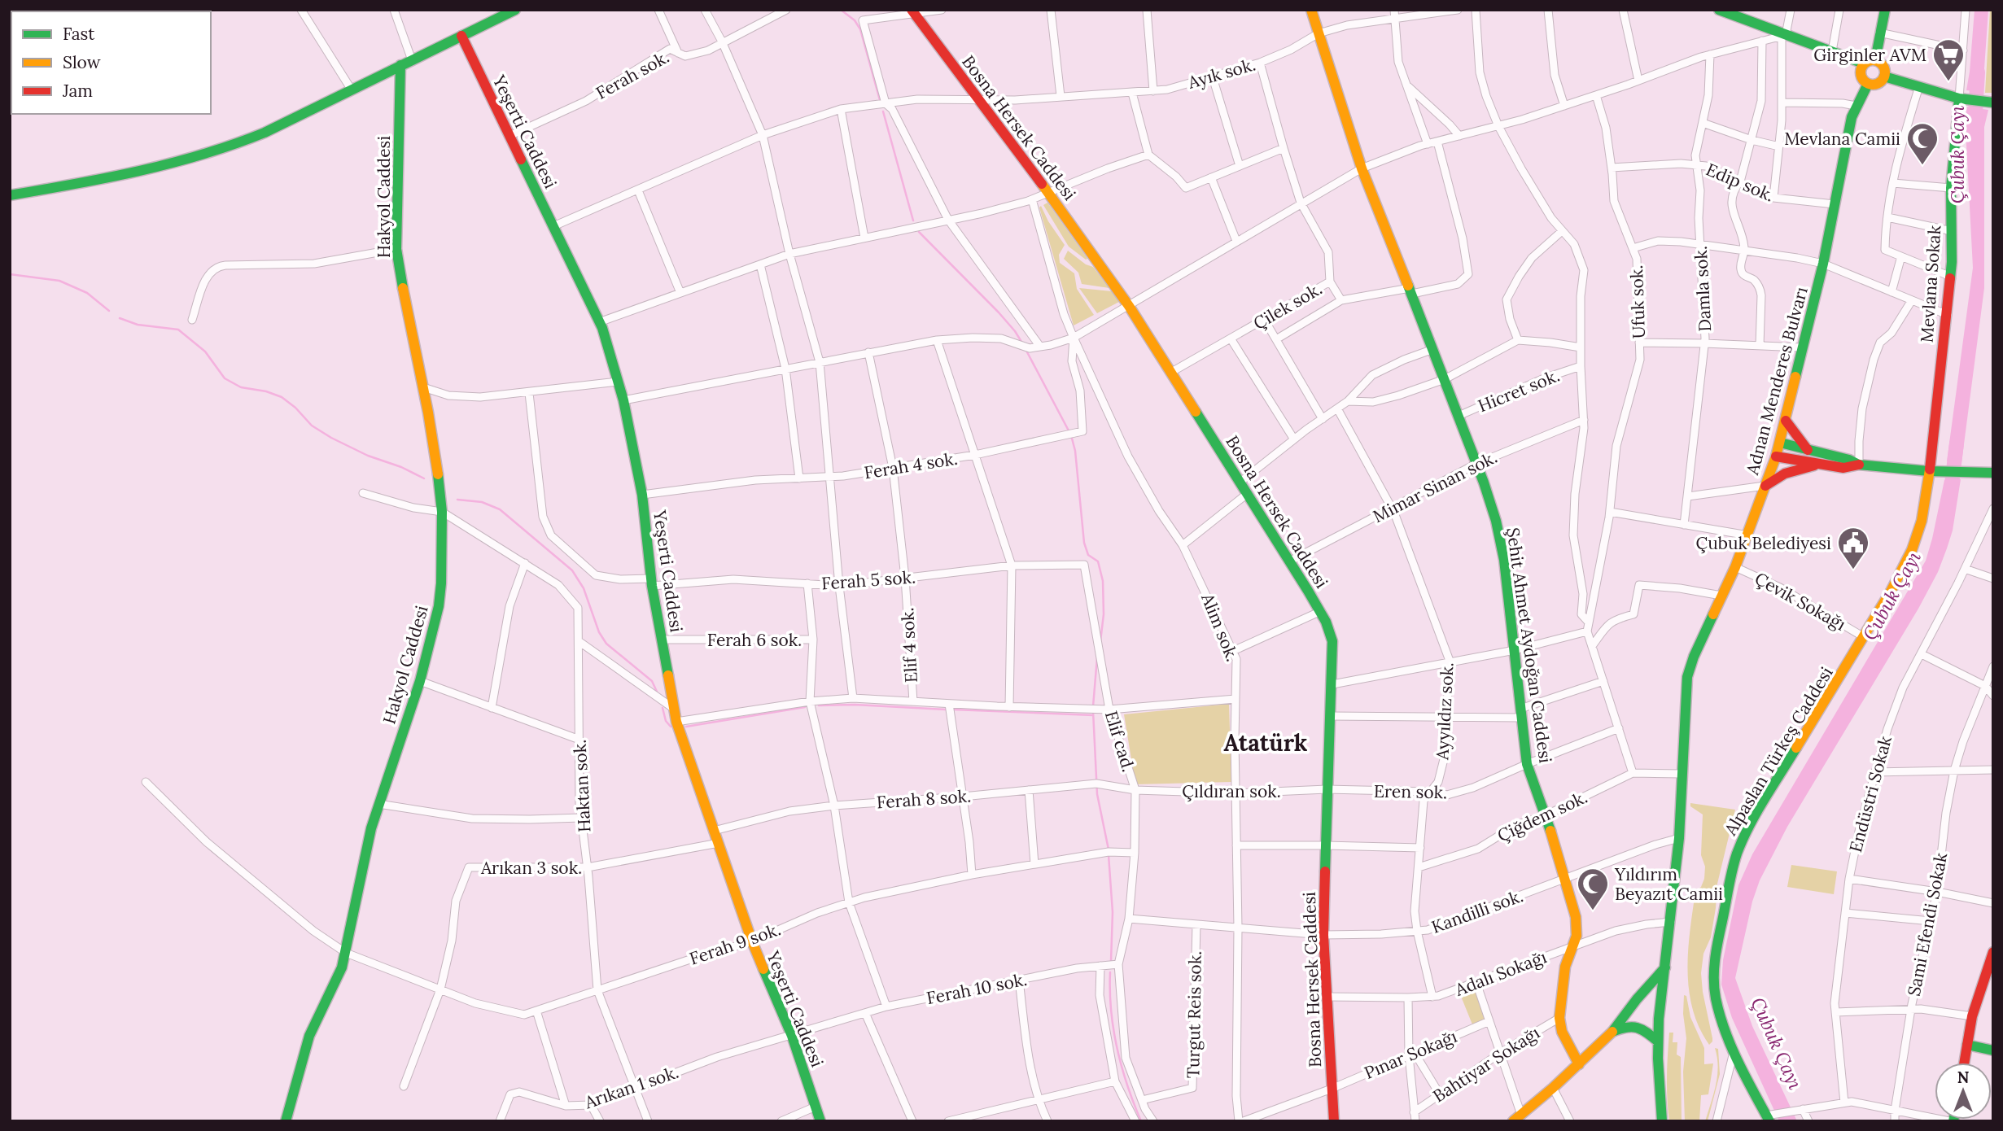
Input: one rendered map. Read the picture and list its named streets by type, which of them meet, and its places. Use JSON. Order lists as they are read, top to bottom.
{
  "streets": {
    "street": [
      "Ayık sok.",
      "Ferah sok.",
      "Bosna Hersek Caddesi",
      "Yeşerti Caddesi",
      "Edip sok.",
      "Hakyol Caddesi",
      "Mevlana Sokak",
      "Damla sok.",
      "Ufuk sok.",
      "Çilek sok.",
      "Adnan Menderes Bulvarı",
      "Hicret sok.",
      "Ferah 4 sok.",
      "Mimar Sinan sok.",
      "Ferah 5 sok.",
      "Çevik Sokağı",
      "Alim sok.",
      "Ferah 6 sok.",
      "Elif 4 sok.",
      "Şehit Ahmet Aydoğan Caddesi",
      "Ayyıldız sok.",
      "Elif cad.",
      "Alpaslan Türkeş Caddesi",
      "Haktan sok.",
      "Çıldıran sok.",
      "Eren sok.",
      "Endüstri Sokak",
      "Ferah 8 sok.",
      "Çiğdem sok.",
      "Arıkan 3 sok.",
      "Kandilli sok.",
      "Sami Efendi Sokak",
      "Ferah 9 sok.",
      "Adalı Sokağı",
      "Ferah 10 sok.",
      "Turgut Reis sok.",
      "Pınar Sokağı",
      "Bahtiyar Sokağı",
      "Arıkan 1 sok."
    ]
  },
  "crossings": [
    ["Ayık sok.", "Bosna Hersek Caddesi"],
    ["Ayık sok.", "Yeşerti Caddesi"],
    ["Ayık sok.", "Çilek sok."],
    ["Ayık sok.", "Şehit Ahmet Aydoğan Caddesi"],
    ["Ferah sok.", "Yeşerti Caddesi"],
    ["Bosna Hersek Caddesi", "Çilek sok."],
    ["Bosna Hersek Caddesi", "Mimar Sinan sok."],
    ["Bosna Hersek Caddesi", "Çıldıran sok."],
    ["Bosna Hersek Caddesi", "Eren sok."],
    ["Bosna Hersek Caddesi", "Kandilli sok."],
    ["Bosna Hersek Caddesi", "Adalı Sokağı"],
    ["Bosna Hersek Caddesi", "Pınar Sokağı"],
    ["Yeşerti Caddesi", "Ferah 4 sok."],
    ["Yeşerti Caddesi", "Ferah 5 sok."],
    ["Yeşerti Caddesi", "Ferah 6 sok."],
    ["Yeşerti Caddesi", "Ferah 8 sok."],
    ["Yeşerti Caddesi", "Arıkan 3 sok."],
    ["Yeşerti Caddesi", "Ferah 9 sok."],
    ["Yeşerti Caddesi", "Ferah 10 sok."],
    ["Yeşerti Caddesi", "Arıkan 1 sok."],
    ["Edip sok.", "Damla sok."],
    ["Edip sok.", "Ufuk sok."],
    ["Edip sok.", "Adnan Menderes Bulvarı"],
    ["Hakyol Caddesi", "Haktan sok."],
    ["Hakyol Caddesi", "Ferah 9 sok."],
    ["Mevlana Sokak", "Alpaslan Türkeş Caddesi"],
    ["Ufuk sok.", "Eren sok."],
    ["Ufuk sok.", "Çiğdem sok."],
    ["Adnan Menderes Bulvarı", "Çevik Sokağı"],
    ["Adnan Menderes Bulvarı", "Kandilli sok."],
    ["Adnan Menderes Bulvarı", "Adalı Sokağı"],
    ["Hicret sok.", "Şehit Ahmet Aydoğan Caddesi"],
    ["Ferah 4 sok.", "Alim sok."],
    ["Ferah 4 sok.", "Elif 4 sok."],
    ["Mimar Sinan sok.", "Şehit Ahmet Aydoğan Caddesi"],
    ["Mimar Sinan sok.", "Ayyıldız sok."],
    ["Ferah 5 sok.", "Elif 4 sok."],
    ["Ferah 5 sok.", "Elif cad."],
    ["Çevik Sokağı", "Alpaslan Türkeş Caddesi"],
    ["Alim sok.", "Çıldıran sok."],
    ["Alim sok.", "Kandilli sok."],
    ["Şehit Ahmet Aydoğan Caddesi", "Eren sok."],
    ["Şehit Ahmet Aydoğan Caddesi", "Çiğdem sok."],
    ["Şehit Ahmet Aydoğan Caddesi", "Kandilli sok."],
    ["Şehit Ahmet Aydoğan Caddesi", "Adalı Sokağı"],
    ["Şehit Ahmet Aydoğan Caddesi", "Bahtiyar Sokağı"],
    ["Ayyıldız sok.", "Eren sok."],
    ["Ayyıldız sok.", "Çiğdem sok."],
    ["Ayyıldız sok.", "Kandilli sok."],
    ["Ayyıldız sok.", "Adalı Sokağı"],
    ["Elif cad.", "Çıldıran sok."],
    ["Elif cad.", "Ferah 8 sok."],
    ["Elif cad.", "Kandilli sok."],
    ["Elif cad.", "Ferah 9 sok."],
    ["Haktan sok.", "Arıkan 3 sok."],
    ["Haktan sok.", "Ferah 9 sok."],
    ["Haktan sok.", "Arıkan 1 sok."],
    ["Çıldıran sok.", "Eren sok."],
    ["Çıldıran sok.", "Ferah 8 sok."],
    ["Arıkan 3 sok.", "Ferah 9 sok."],
    ["Kandilli sok.", "Turgut Reis sok."],
    ["Ferah 9 sok.", "Arıkan 1 sok."],
    ["Ferah 10 sok.", "Arıkan 1 sok."]
  ],
  "districts": ["Atatürk"],
  "water": ["Çubuk Çayı"],
  "places": {
    "supermarket": ["Girginler AVM"],
    "mosque": ["Mevlana Camii", "Yıldırım Beyazıt Camii"],
    "public building": ["Çubuk Belediyesi"]
  },
  "legend": ["Fast", "Slow", "Jam"],
  "north": "top"
}
